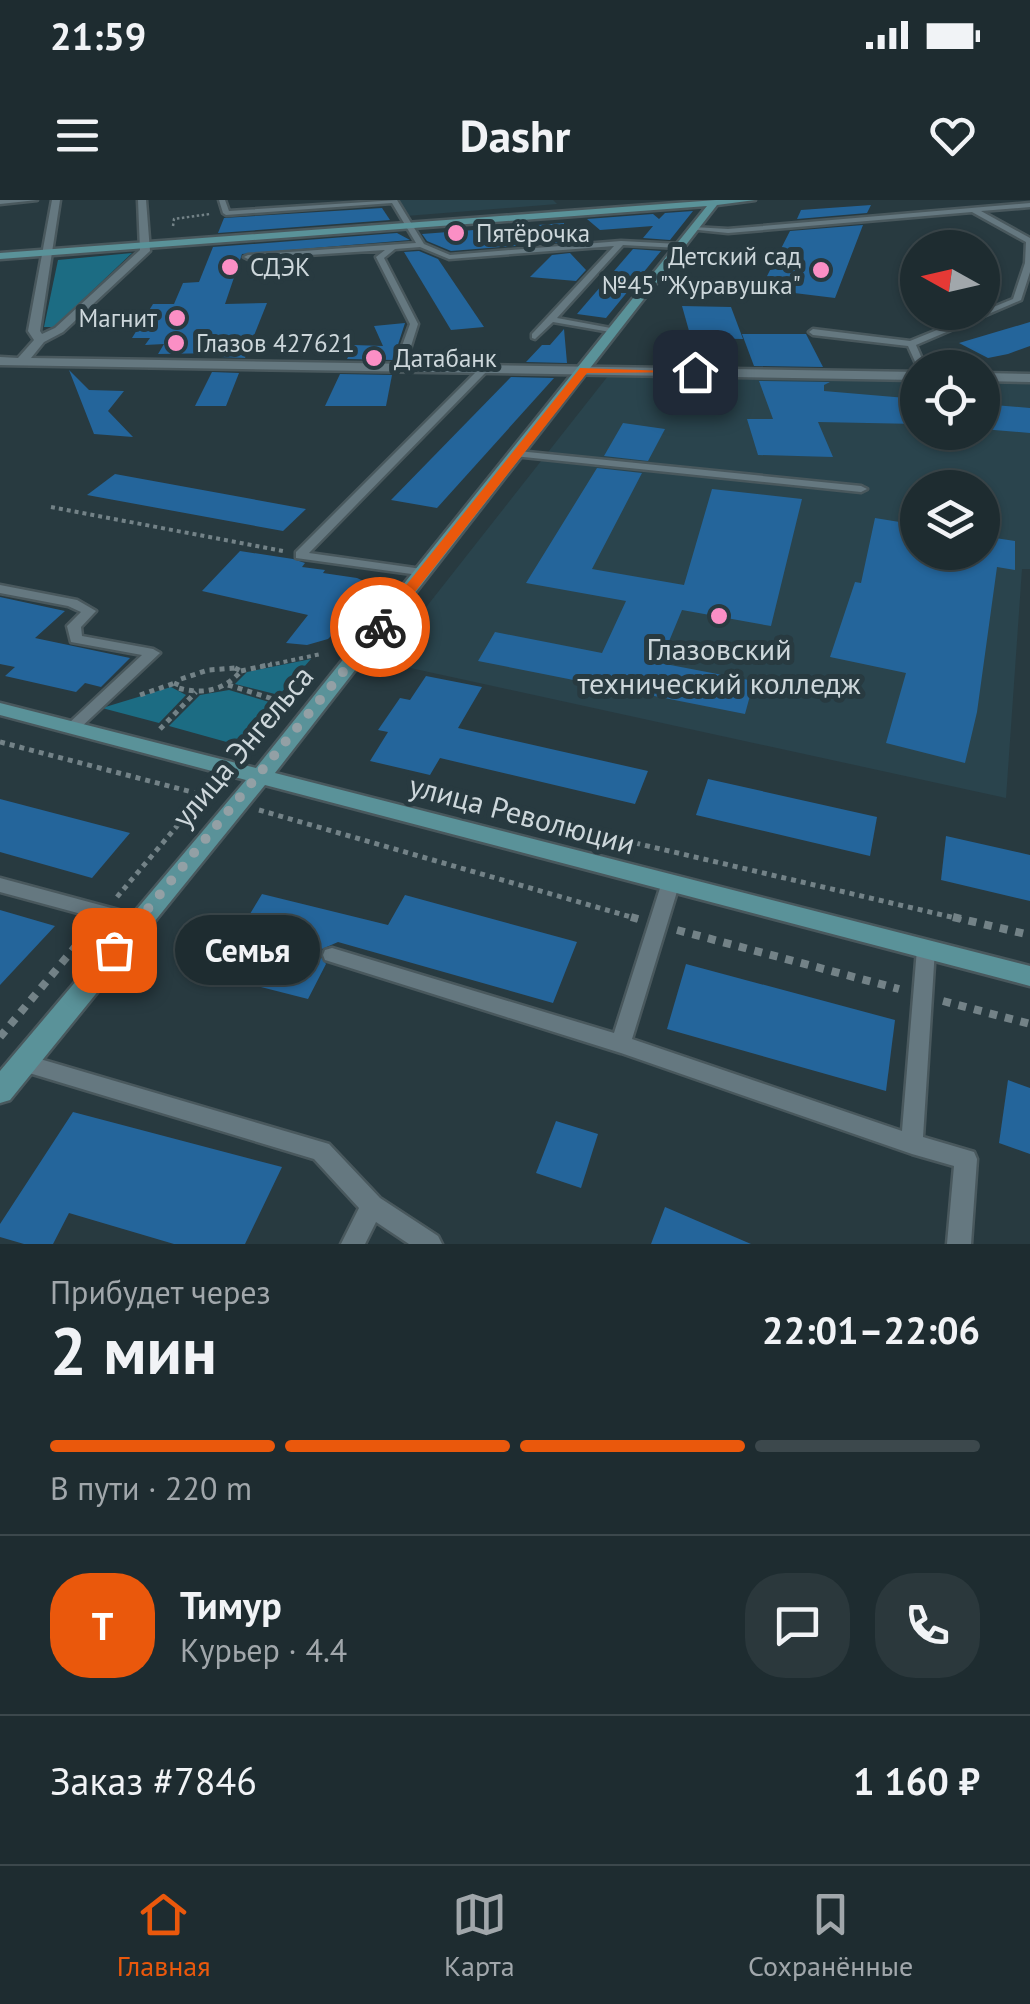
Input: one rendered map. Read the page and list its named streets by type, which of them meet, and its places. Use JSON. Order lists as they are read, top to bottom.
{
  "streets": {
    "main road": ["улица Энгельса", "улица Революции"]
  },
  "crossings": [
    ["улица Энгельса", "улица Революции"]
  ],
  "places": [
    "Пятёрочка",
    "СДЭК",
    "Детский сад №45 \"Журавушка\"",
    "Магнит",
    "Глазов 427621",
    "Датабанк",
    "Глазовский технический колледж",
    "Семья"
  ],
  "north": "left",
  "page": {
    "status": "21:59",
    "header": "Dashr",
    "bubble": "Семья",
    "heading": ["2 мин", "Прибудет через", "22:01–22:06"],
    "panel": [
      "Тимур",
      "Курьер · 4.4",
      "Заказ #7846",
      "1 160 ₽"
    ],
    "bar": "В пути · 220 m",
    "round": "Т",
    "tabs": ["Главная", "Карта", "Сохранённые"]
  }
}
